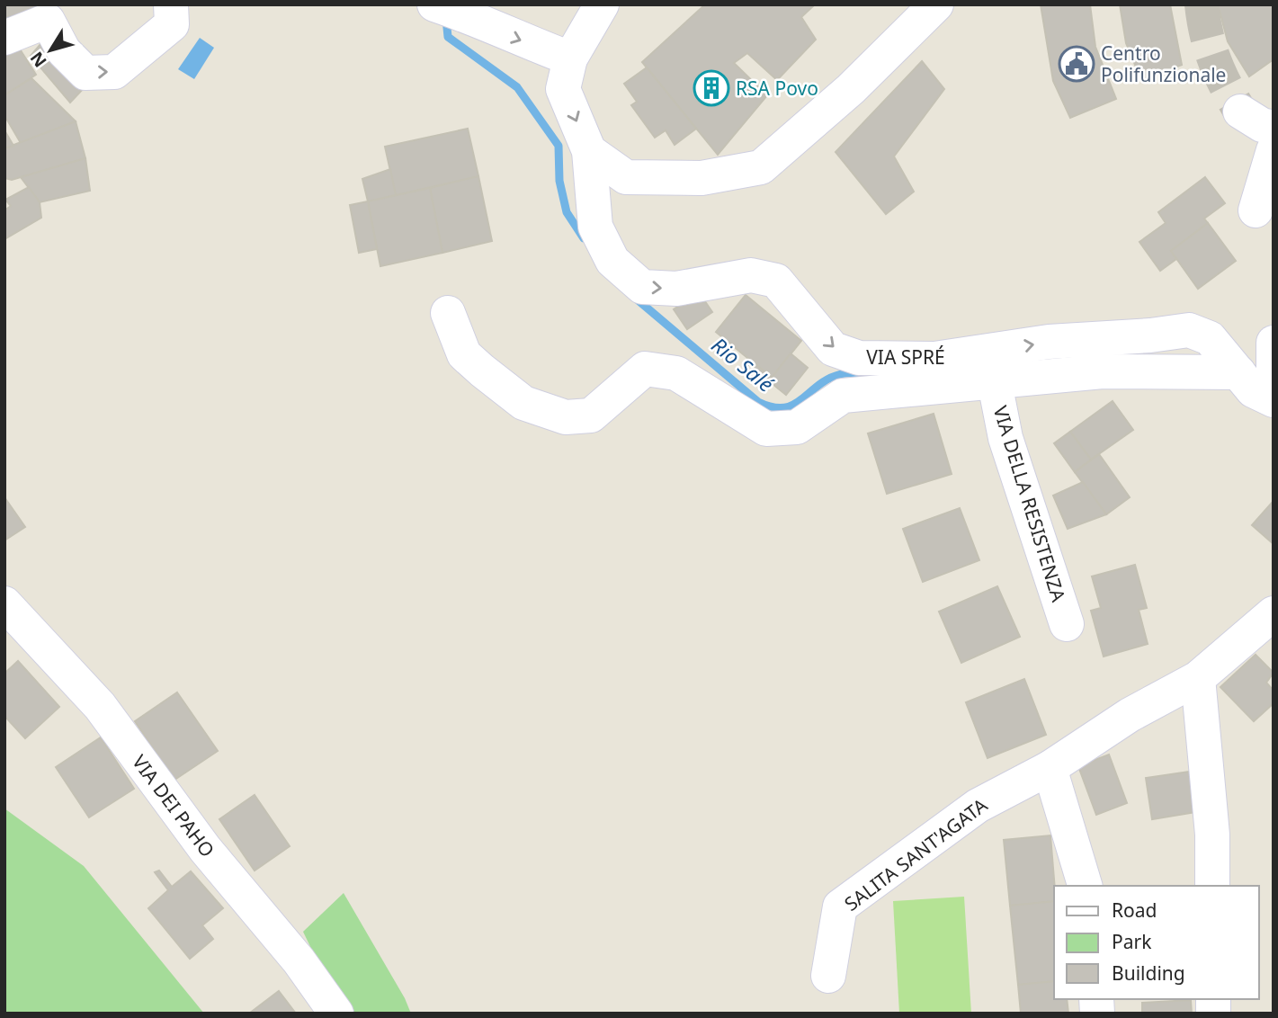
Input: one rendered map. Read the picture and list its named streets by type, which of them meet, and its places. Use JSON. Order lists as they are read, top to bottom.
{
  "streets": {
    "street": [
      "VIA SPRÉ",
      "VIA DELLA RESISTENZA",
      "VIA DEI PAHO",
      "SALITA SANT'AGATA"
    ]
  },
  "crossings": [
    ["VIA SPRÉ", "VIA DELLA RESISTENZA"]
  ],
  "one_way": ["VIA SPRÉ"],
  "water": ["Rio Salé"],
  "places": {
    "public building": ["Centro Polifunzionale"],
    "building": ["RSA Povo"]
  },
  "legend": ["Road", "Park", "Building"],
  "north": "bottom left"
}
